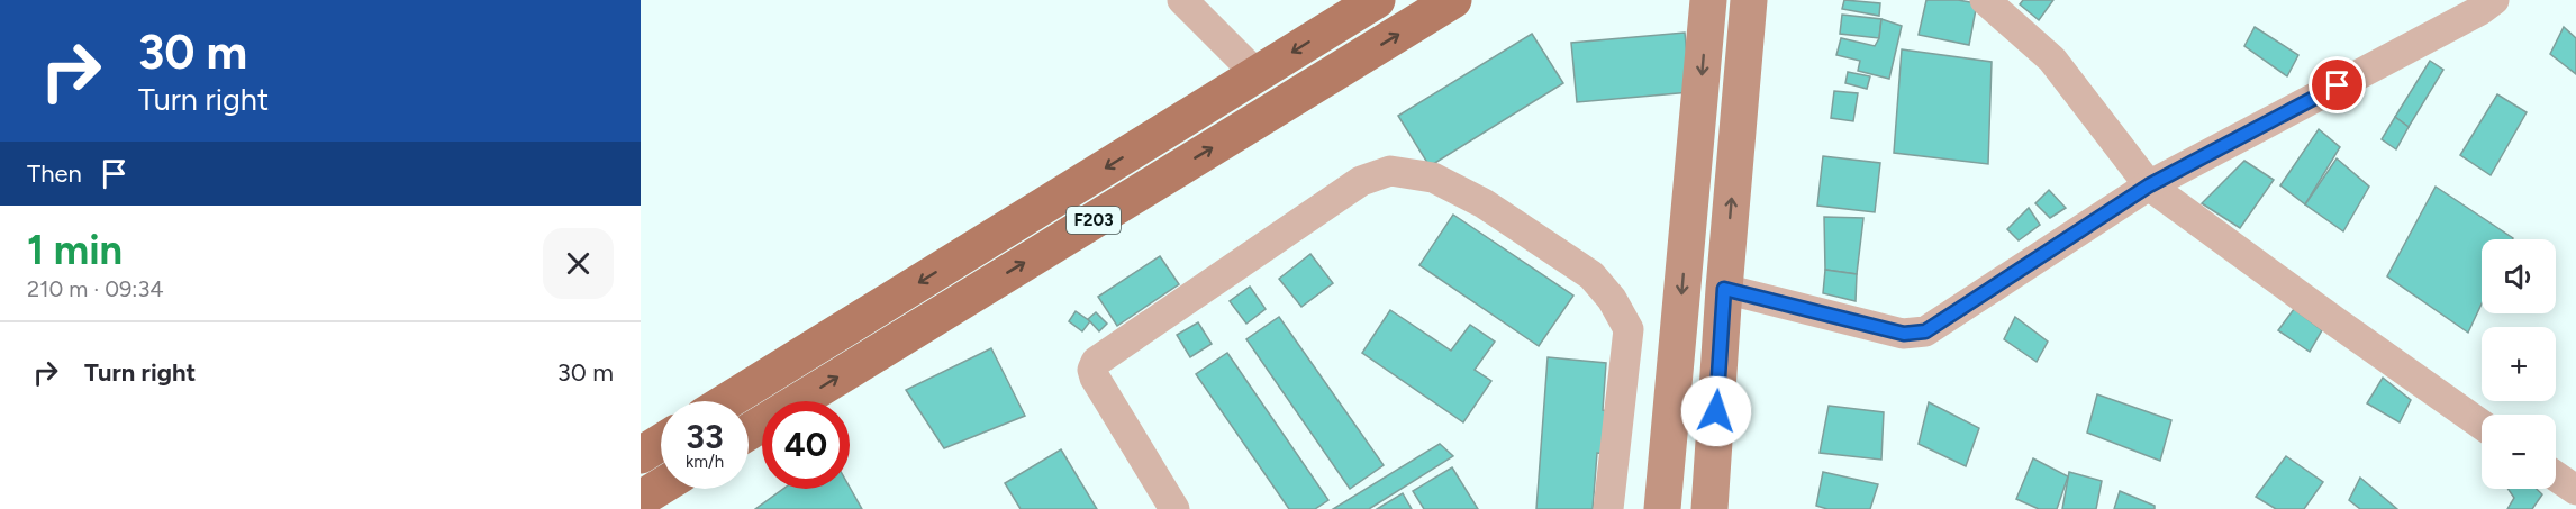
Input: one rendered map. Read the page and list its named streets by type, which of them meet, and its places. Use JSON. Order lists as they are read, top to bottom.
{
  "streets": {
    "main road": ["F203"]
  },
  "page": {
    "turn": ["30 m", "Turn right"],
    "then": "Then",
    "heading": ["1 min", "210 m · 09:34"],
    "map_buttons": ["+", "−"],
    "list": [
      {
        "name": "Turn right",
        "value": "30 m"
      }
    ],
    "speed": "33 km/h",
    "limit": "40"
  }
}
